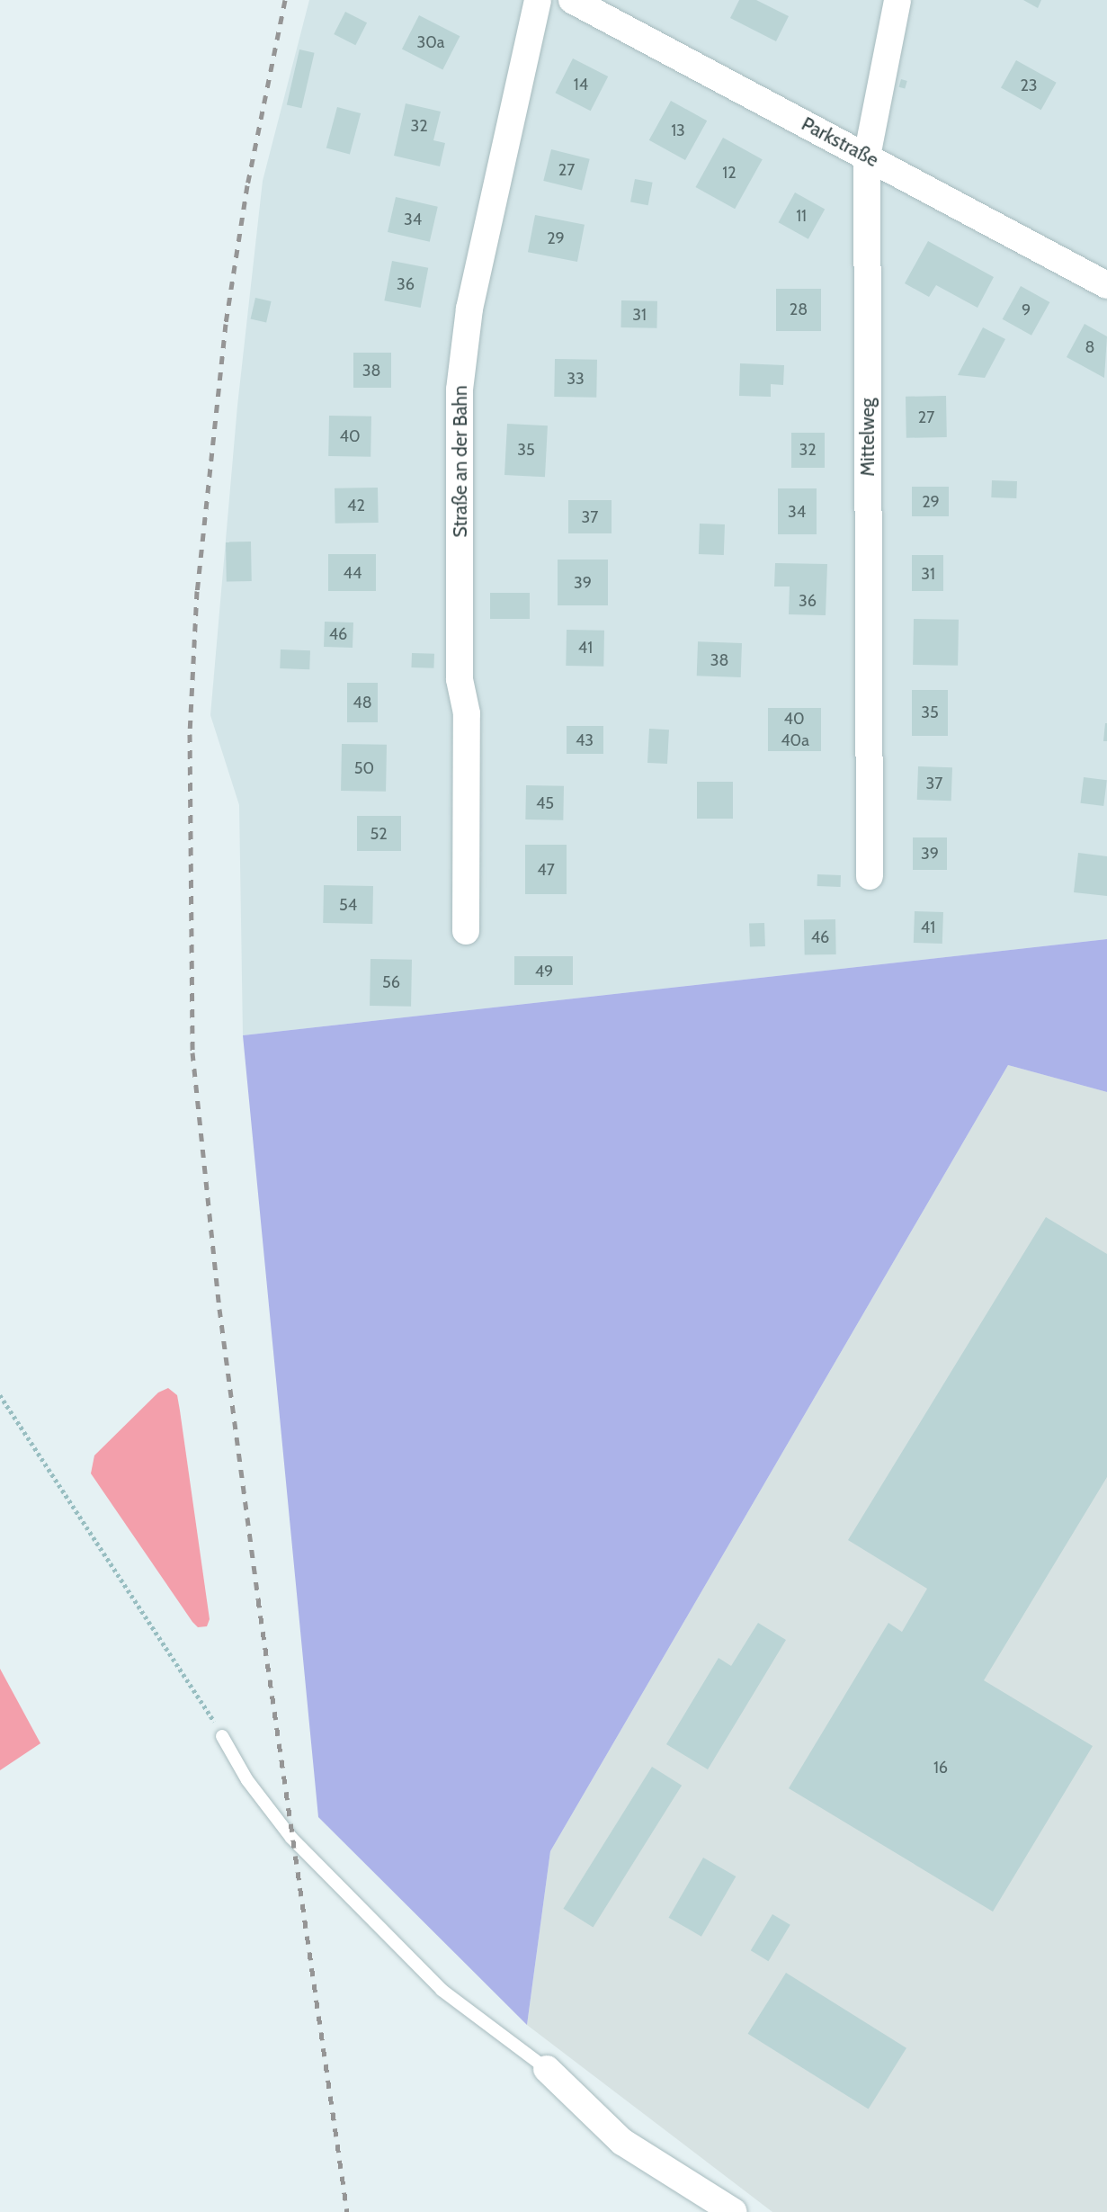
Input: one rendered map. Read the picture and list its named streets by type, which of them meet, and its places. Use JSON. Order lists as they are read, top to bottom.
{
  "streets": {
    "street": ["Parkstraße", "Mittelweg", "Straße an der Bahn"]
  },
  "crossings": [
    ["Parkstraße", "Mittelweg"]
  ],
  "house_numbers": [
    "30a",
    "14",
    "23",
    "32",
    "13",
    "27",
    "12",
    "11",
    "34",
    "29",
    "36",
    "28",
    "9",
    "31",
    "8",
    "38",
    "33",
    "27",
    "40",
    "35",
    "32",
    "29",
    "42",
    "34",
    "37",
    "44",
    "31",
    "39",
    "36",
    "46",
    "41",
    "38",
    "48",
    "35",
    "40",
    "43",
    "40a",
    "50",
    "37",
    "45",
    "52",
    "39",
    "47",
    "54",
    "41",
    "46",
    "49",
    "56",
    "16"
  ]
}
